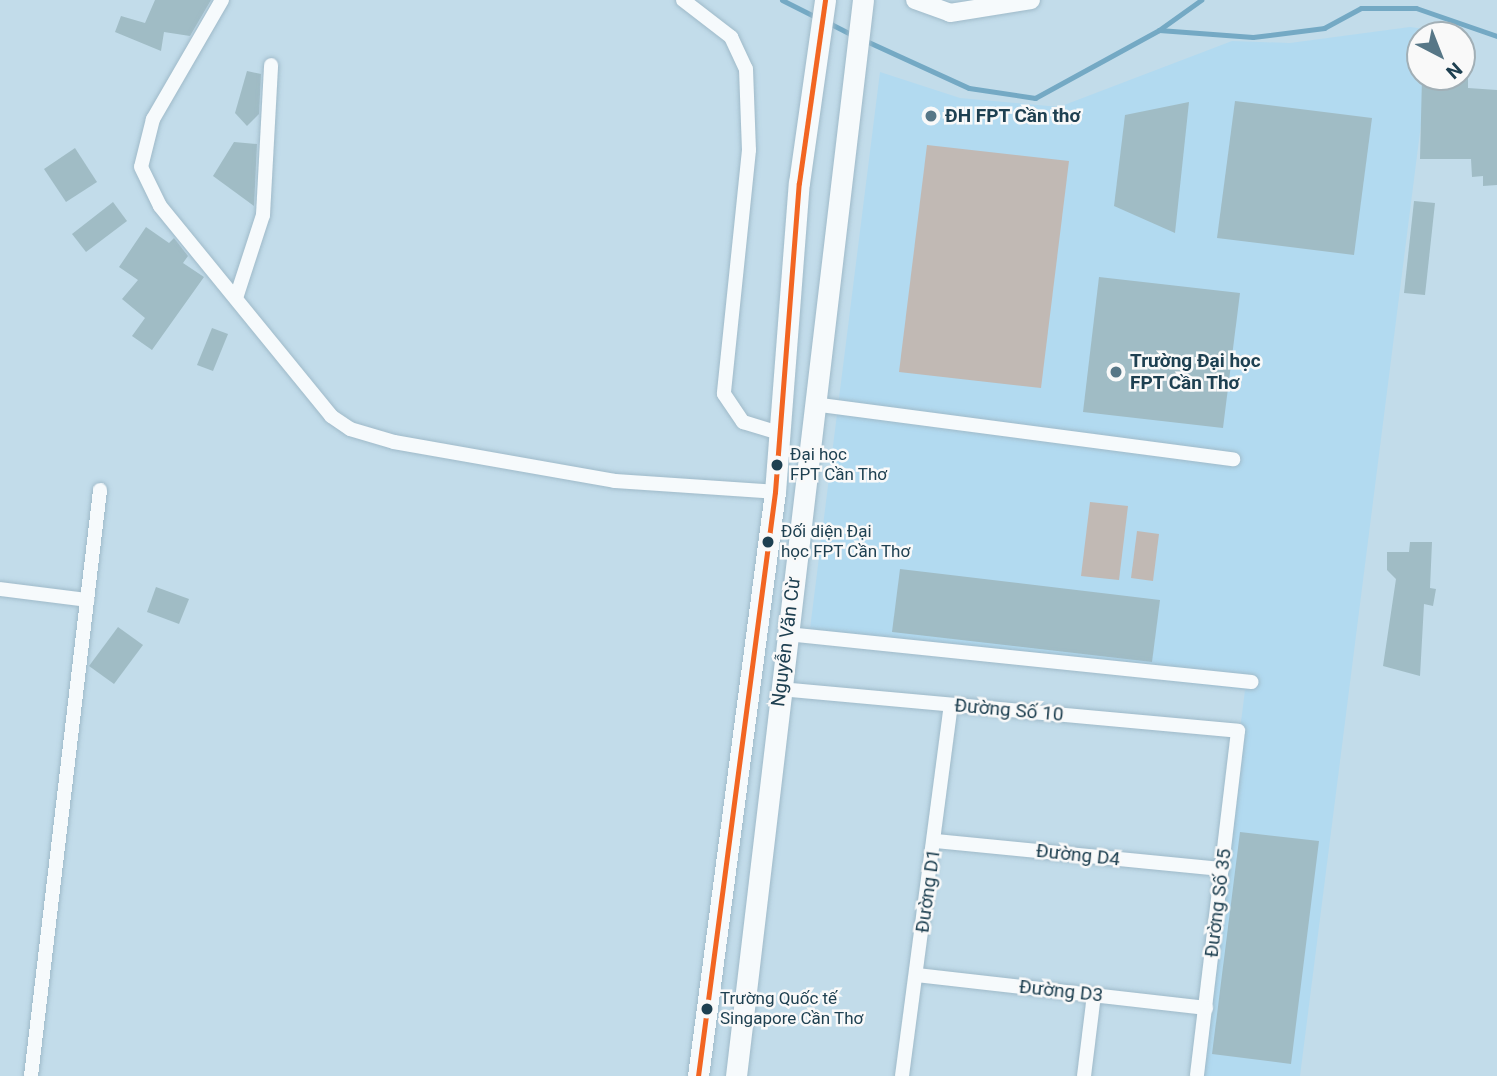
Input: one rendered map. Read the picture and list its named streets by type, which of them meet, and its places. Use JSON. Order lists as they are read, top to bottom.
{
  "streets": {
    "main road": ["Nguyễn Văn Cừ"],
    "street": [
      "Đường Số 10",
      "Đường D4",
      "Đường D1",
      "Đường Số 35",
      "Đường D3"
    ]
  },
  "crossings": [
    ["Nguyễn Văn Cừ", "Đường Số 10"],
    ["Đường Số 10", "Đường D1"],
    ["Đường Số 10", "Đường Số 35"],
    ["Đường D4", "Đường D1"],
    ["Đường D4", "Đường Số 35"],
    ["Đường D1", "Đường D3"],
    ["Đường Số 35", "Đường D3"]
  ],
  "places": [
    "ĐH FPT Cần thơ",
    "Trường Đại học FPT Cần Thơ",
    "Đại học FPT Cần Thơ",
    "Đối diện Đại học FPT Cần Thơ",
    "Trường Quốc tế Singapore Cần Thơ"
  ],
  "north": "bottom right"
}
